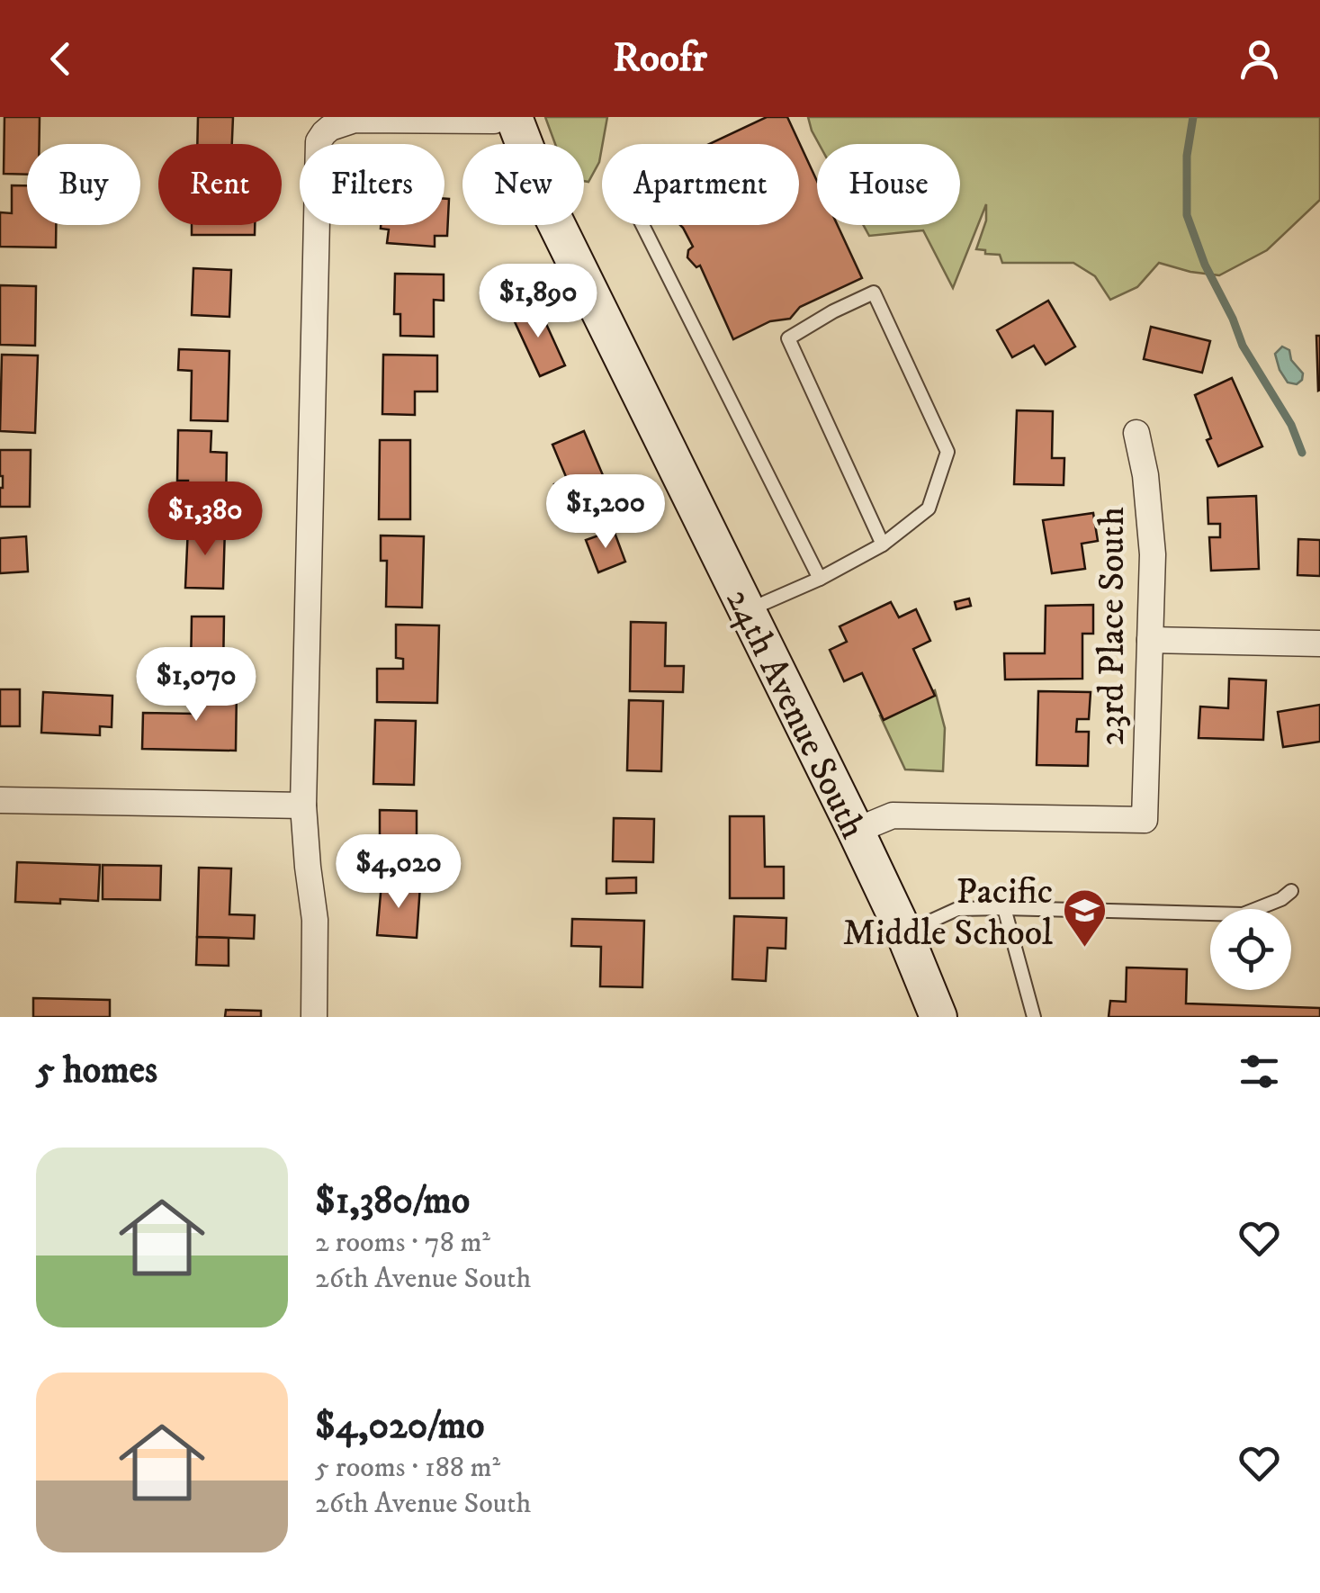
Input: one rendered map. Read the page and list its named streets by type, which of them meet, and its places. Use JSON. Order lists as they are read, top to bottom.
{
  "streets": {
    "street": ["23rd Place South", "24th Avenue South"]
  },
  "crossings": [
    ["23rd Place South", "24th Avenue South"]
  ],
  "places": {
    "school or university": ["Pacific Middle School"]
  },
  "page": {
    "header": "Roofr",
    "chip": [
      "Buy",
      "Rent",
      "Filters",
      "New",
      "Apartment",
      "House"
    ],
    "price": [
      "$1,890",
      "$1,200",
      "$1,380",
      "$1,070",
      "$4,020"
    ],
    "heading": "5 homes",
    "list": [
      {
        "name": "$1,380/mo",
        "note": "2 rooms · 78 m² · 26th Avenue South"
      },
      {
        "name": "$4,020/mo",
        "note": "5 rooms · 188 m² · 26th Avenue South"
      }
    ]
  }
}
